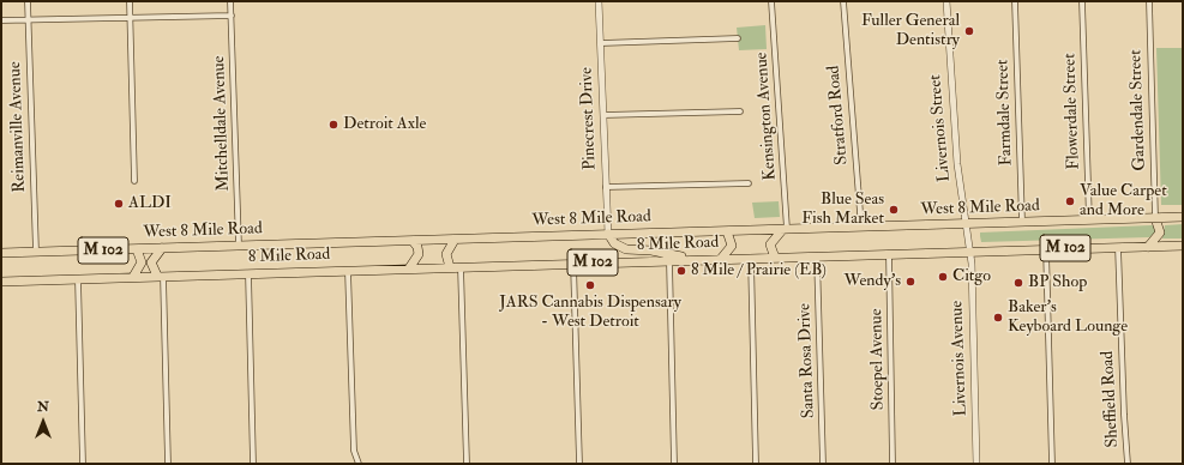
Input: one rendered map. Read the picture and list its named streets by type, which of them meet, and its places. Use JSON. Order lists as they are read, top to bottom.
{
  "streets": {
    "highway": ["West 8 Mile Road", "8 Mile Road", "M 102"],
    "street": [
      "Gardendale Street",
      "Flowerdale Street",
      "Farmdale Street",
      "Stratford Road",
      "Kensington Avenue",
      "Pinecrest Drive",
      "Mitchelldale Avenue",
      "Reimanville Avenue",
      "Livernois Street",
      "Livernois Avenue",
      "Stoepel Avenue",
      "Santa Rosa Drive",
      "Sheffield Road"
    ]
  },
  "crossings": [
    ["Gardendale Street", "West 8 Mile Road"],
    ["Flowerdale Street", "West 8 Mile Road"],
    ["Farmdale Street", "West 8 Mile Road"],
    ["Stratford Road", "West 8 Mile Road"],
    ["Kensington Avenue", "West 8 Mile Road"],
    ["Pinecrest Drive", "West 8 Mile Road"],
    ["Mitchelldale Avenue", "West 8 Mile Road"],
    ["Reimanville Avenue", "West 8 Mile Road"],
    ["Livernois Street", "West 8 Mile Road"],
    ["Livernois Street", "8 Mile Road"],
    ["Livernois Street", "Livernois Avenue"],
    ["8 Mile Road", "Livernois Avenue"],
    ["8 Mile Road", "Stoepel Avenue"],
    ["8 Mile Road", "Santa Rosa Drive"],
    ["8 Mile Road", "Sheffield Road"]
  ],
  "places": [
    "Fuller General Dentistry",
    "Detroit Axle",
    "Value Carpet and More",
    "ALDI",
    "Blue Seas Fish Market",
    "8 Mile / Prairie (EB)",
    "Citgo",
    "Wendy's",
    "BP Shop",
    "JARS Cannabis Dispensary - West Detroit",
    "Baker's Keyboard Lounge"
  ],
  "north": "top"
}
